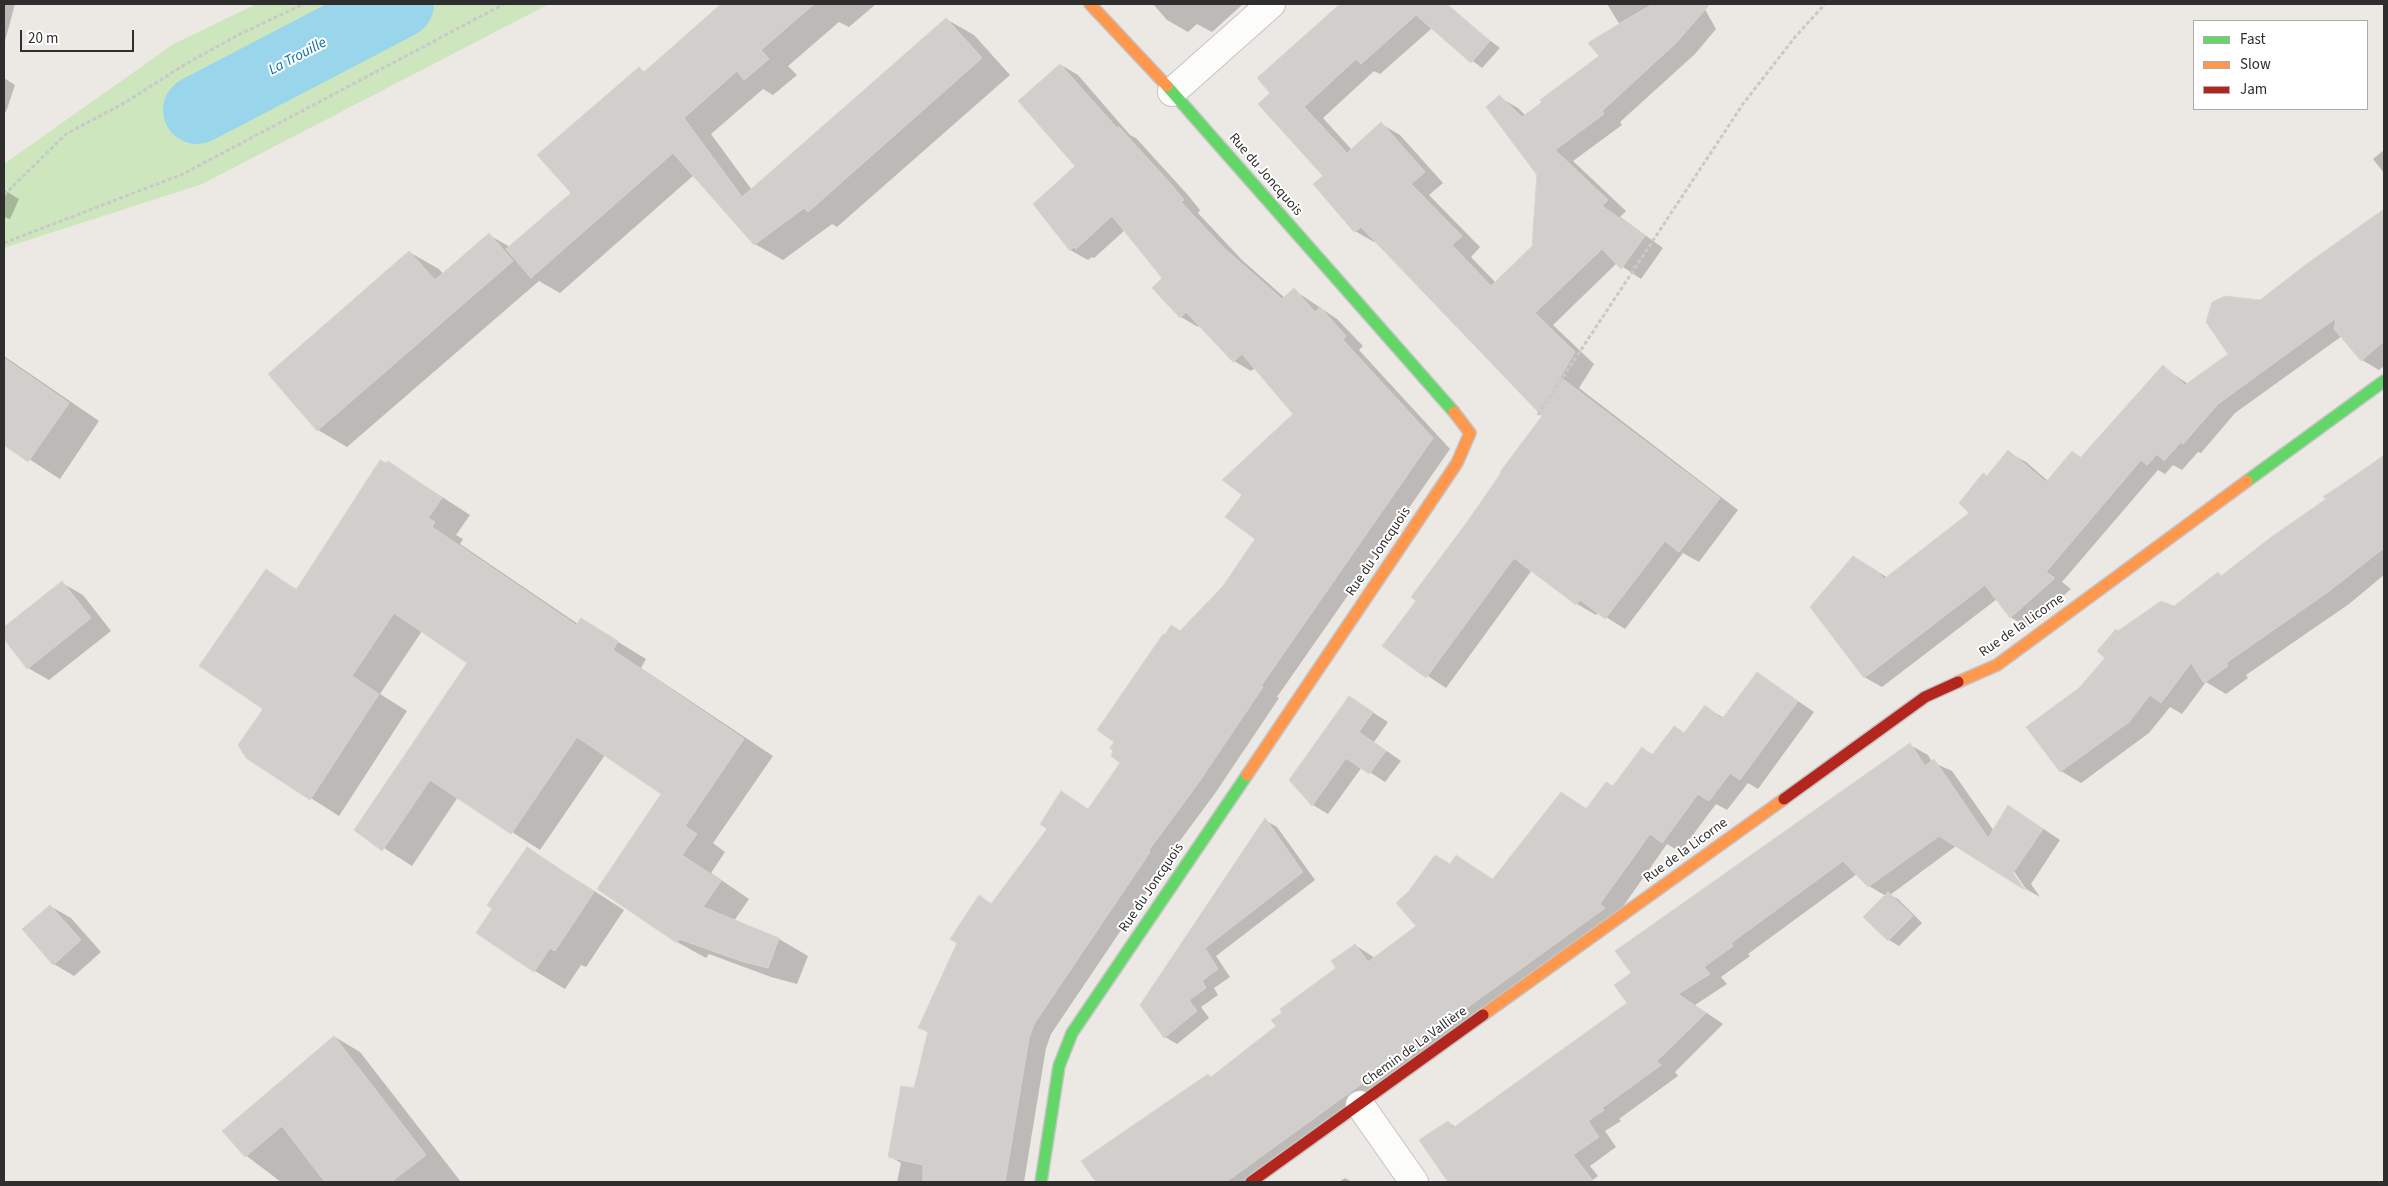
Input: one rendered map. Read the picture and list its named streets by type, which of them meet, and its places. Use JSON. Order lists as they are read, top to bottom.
{
  "streets": {
    "street": ["Rue du Joncquois", "Rue de la Licorne", "Chemin de La Vallière"]
  },
  "crossings": [
    ["Rue de la Licorne", "Chemin de La Vallière"]
  ],
  "water": ["La Trouille"],
  "legend": ["Fast", "Slow", "Jam"],
  "scale_bar": "20 m"
}
